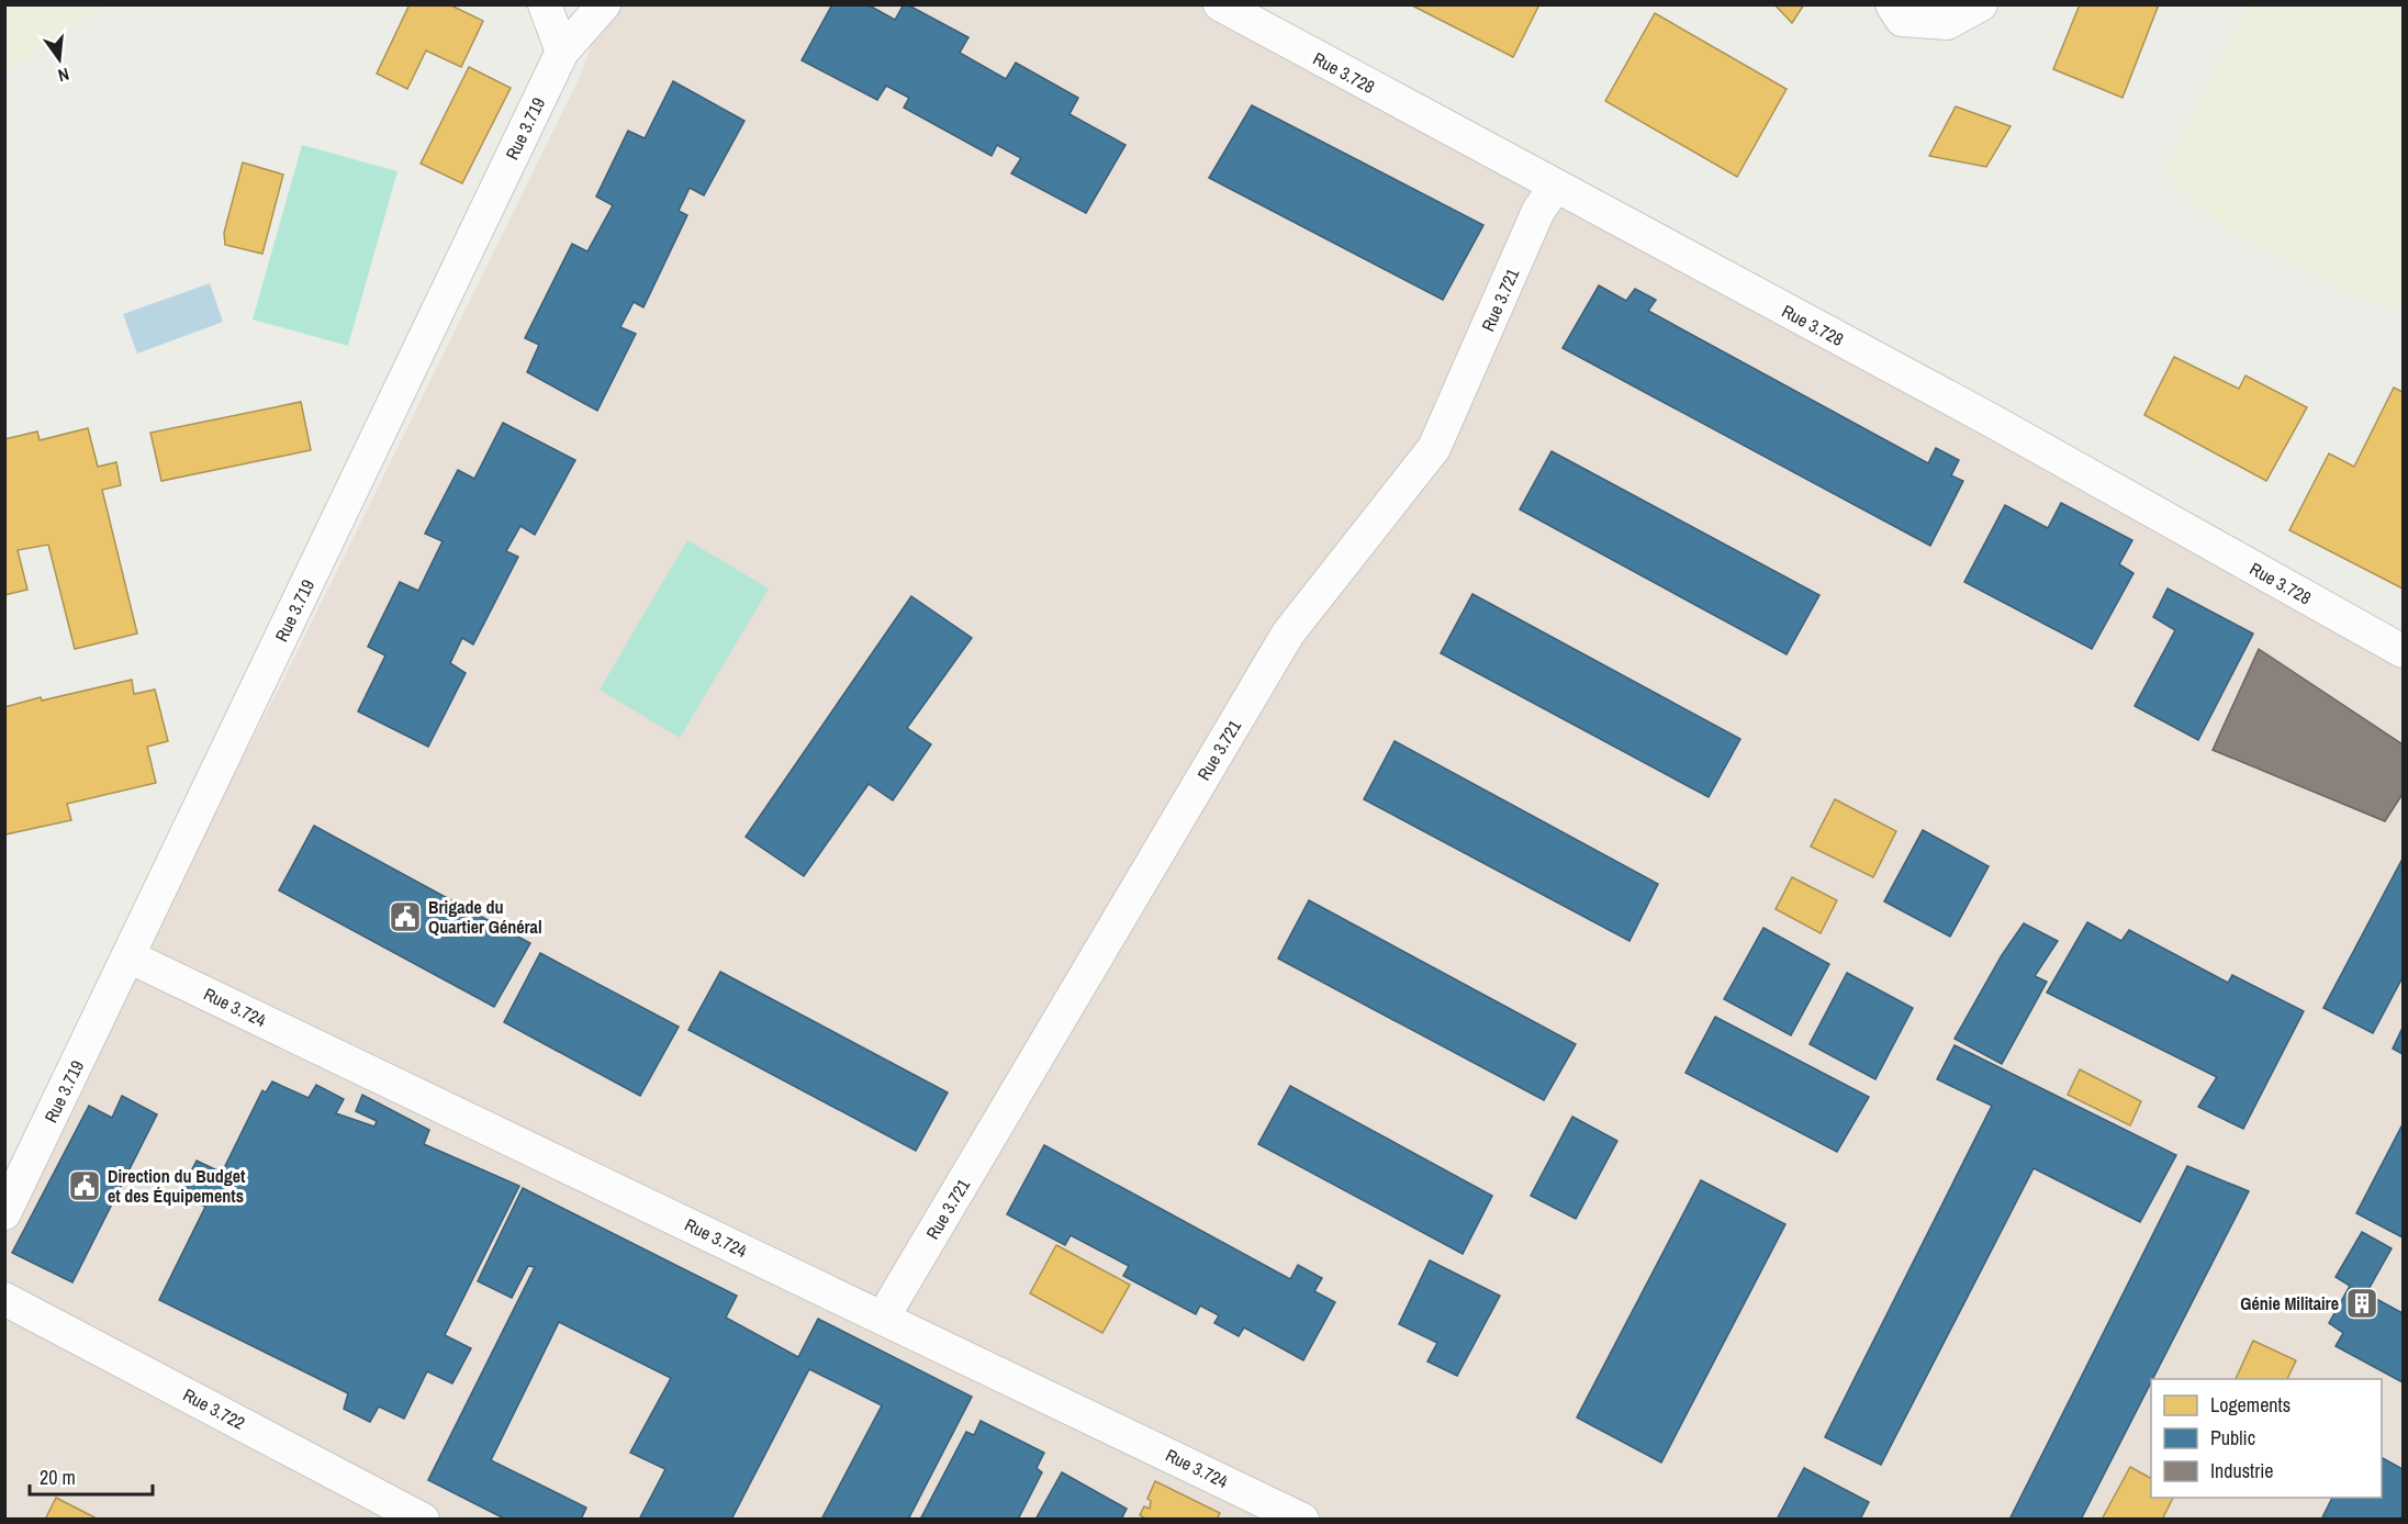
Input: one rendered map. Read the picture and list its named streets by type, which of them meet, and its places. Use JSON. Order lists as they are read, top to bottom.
{
  "streets": {
    "street": [
      "Rue 3.728",
      "Rue 3.719",
      "Rue 3.721",
      "Rue 3.724",
      "Rue 3.722"
    ]
  },
  "crossings": [
    ["Rue 3.728", "Rue 3.721"],
    ["Rue 3.719", "Rue 3.724"],
    ["Rue 3.721", "Rue 3.724"]
  ],
  "places": {
    "public building": ["Brigade du Quartier Général", "Direction du Budget et des Équipements"],
    "building": ["Génie Militaire"]
  },
  "legend": ["Logements", "Public", "Industrie"],
  "scale_bar": "20 m",
  "north": "bottom"
}
